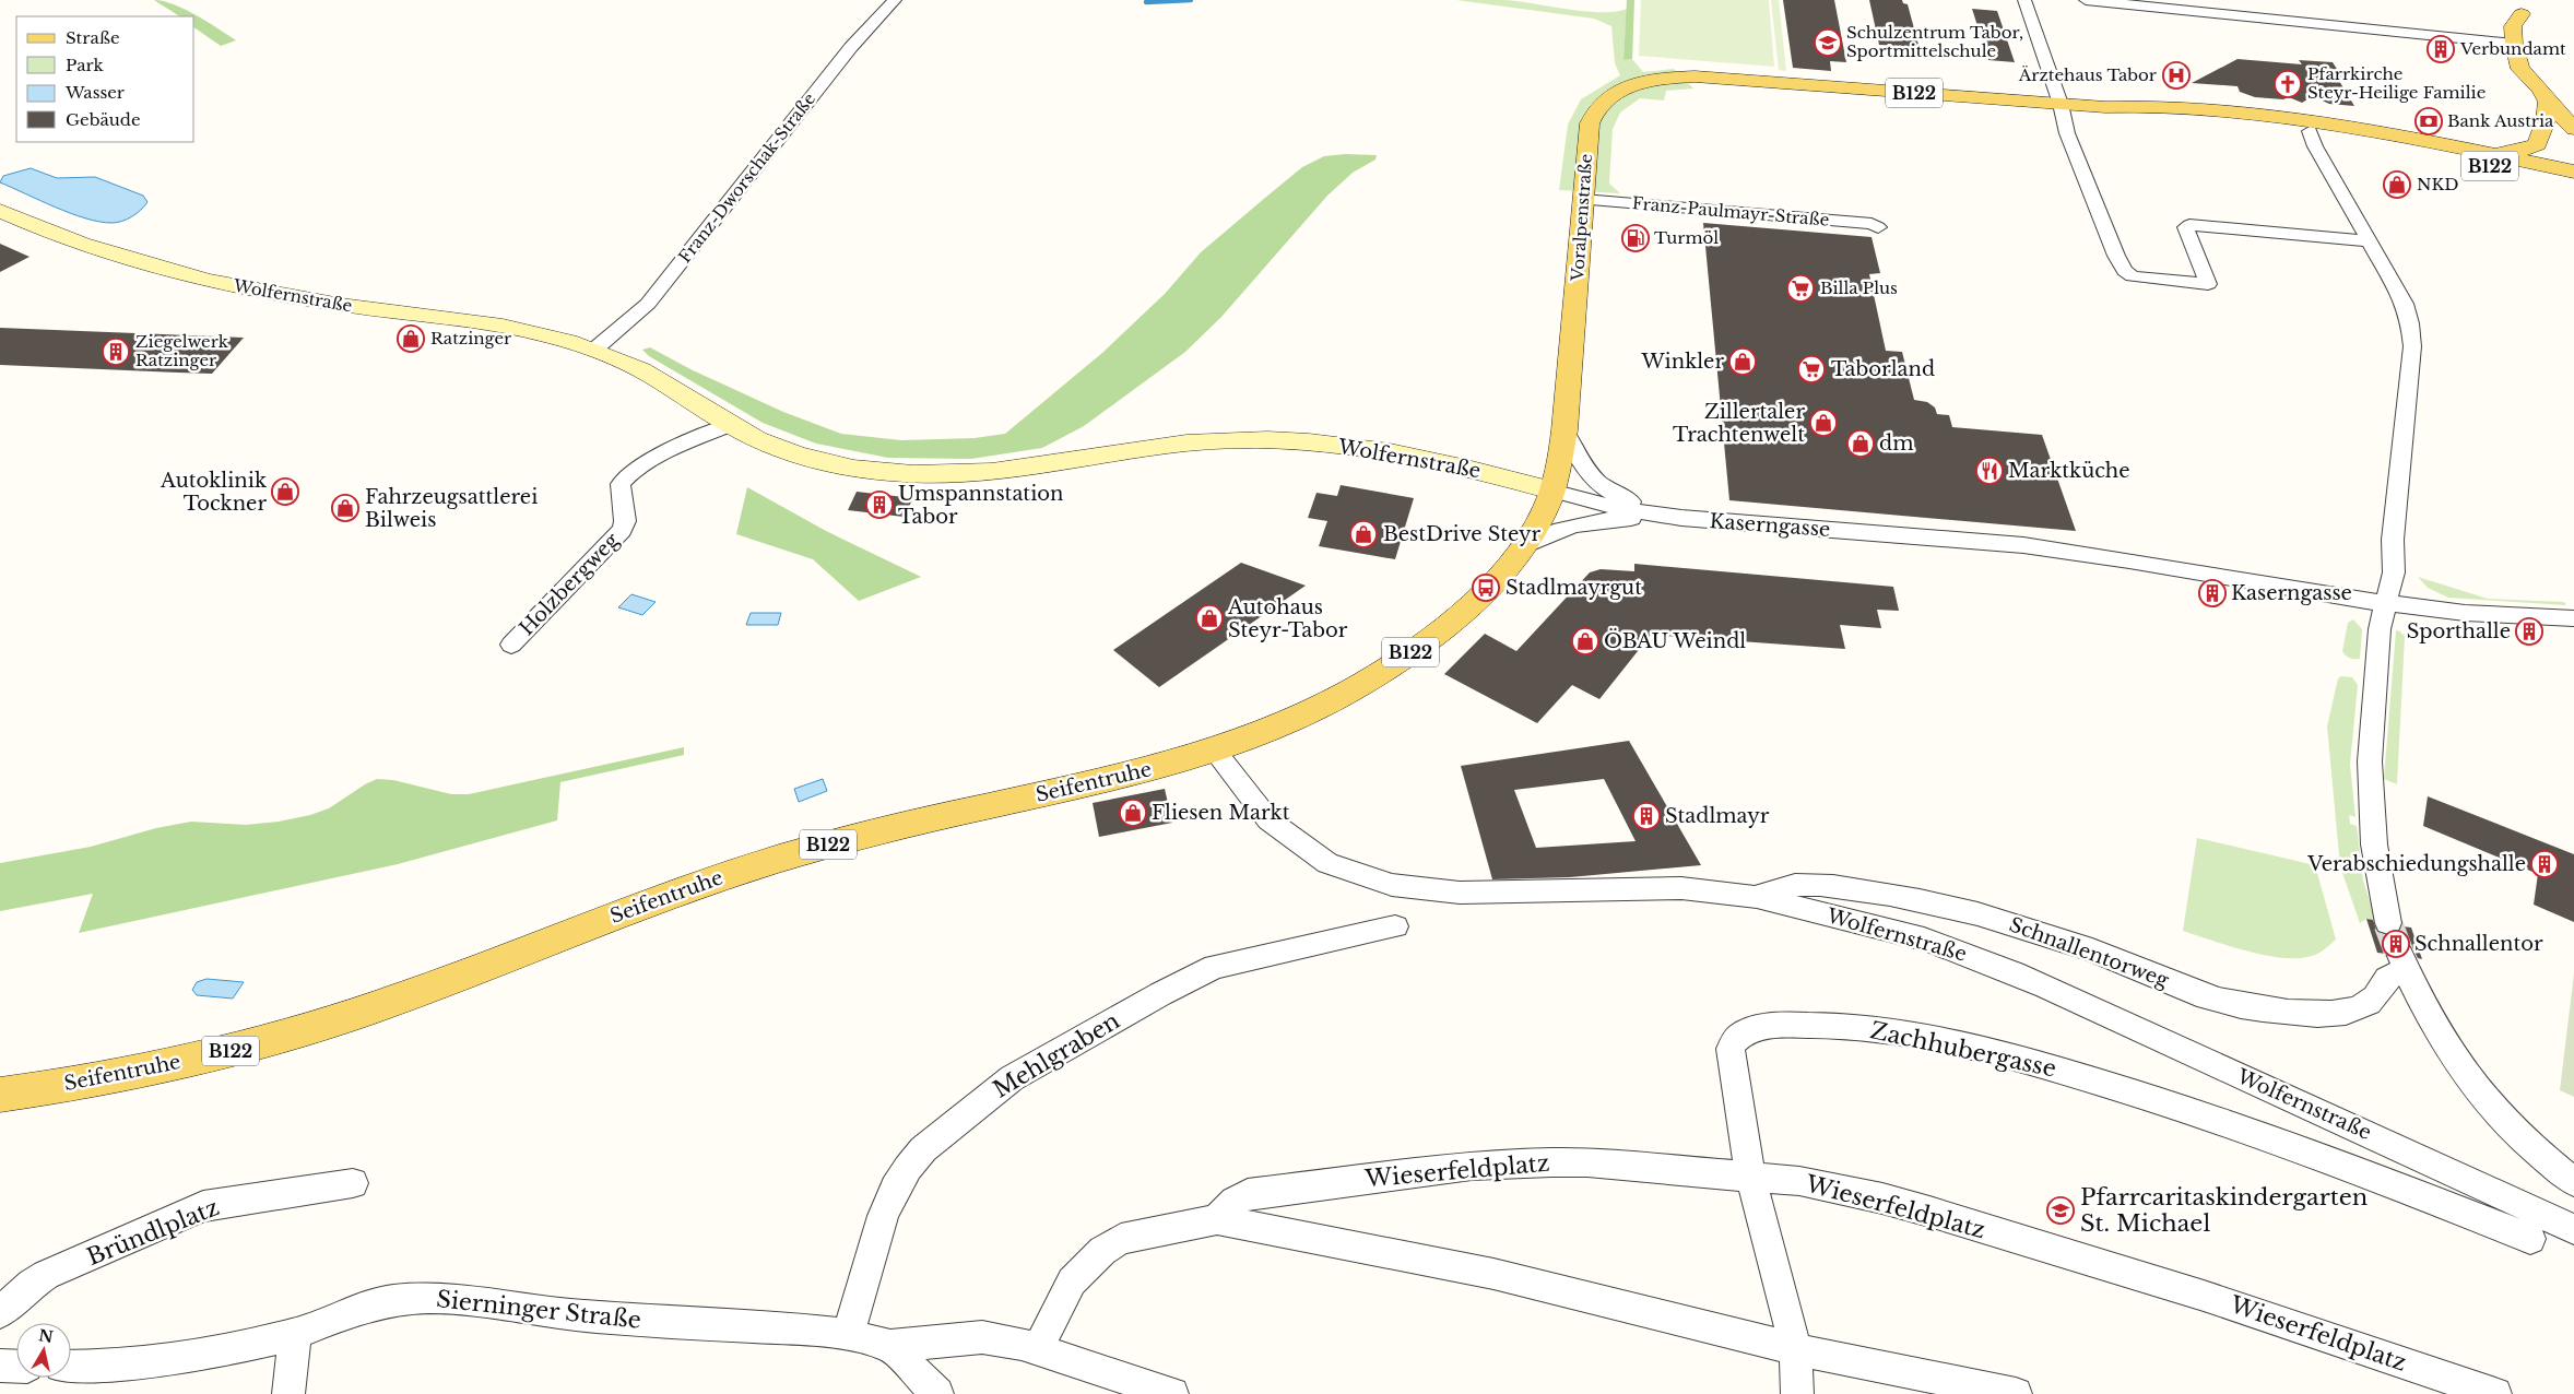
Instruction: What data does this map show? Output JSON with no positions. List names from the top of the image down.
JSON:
{
  "streets": {
    "main road": [
      "B122",
      "Voralpenstraße",
      "Wolfernstraße",
      "Seifentruhe"
    ],
    "street": [
      "Franz-Dworschak-Straße",
      "Franz-Paulmayr-Straße",
      "Kaserngasse",
      "Holzbergweg",
      "Schnallentorweg",
      "Zachhubergasse",
      "Mehlgraben",
      "Wieserfeldplatz",
      "Bründlplatz",
      "Sierninger Straße"
    ]
  },
  "crossings": [
    ["B122", "Voralpenstraße"],
    ["Franz-Dworschak-Straße", "Wolfernstraße"],
    ["Franz-Paulmayr-Straße", "Voralpenstraße"],
    ["Voralpenstraße", "Wolfernstraße"],
    ["Voralpenstraße", "Kaserngasse"],
    ["Voralpenstraße", "Seifentruhe"],
    ["Wolfernstraße", "Kaserngasse"],
    ["Wolfernstraße", "Holzbergweg"],
    ["Wolfernstraße", "Seifentruhe"],
    ["Wolfernstraße", "Schnallentorweg"],
    ["Zachhubergasse", "Wieserfeldplatz"],
    ["Mehlgraben", "Sierninger Straße"]
  ],
  "places": {
    "school or university": ["Schulzentrum Tabor, Sportmittelschule", "Pfarrcaritaskindergarten St. Michael"],
    "building": [
      "Verbundamt",
      "Ziegelwerk Ratzinger",
      "Umspannstation Tabor",
      "Kaserngasse",
      "Sporthalle",
      "Stadlmayr",
      "Verabschiedungshalle",
      "Schnallentor"
    ],
    "hospital": ["Ärztehaus Tabor"],
    "church": ["Pfarrkirche Steyr-Heilige Familie"],
    "bank": ["Bank Austria"],
    "shop": [
      "NKD",
      "Ratzinger",
      "Winkler",
      "Zillertaler Trachtenwelt",
      "dm",
      "Autoklinik Tockner",
      "Fahrzeugsattlerei Bilweis",
      "BestDrive Steyr",
      "Autohaus Steyr-Tabor",
      "ÖBAU Weindl",
      "Fliesen Markt"
    ],
    "fuel station": ["Turmöl"],
    "supermarket": ["Billa Plus", "Taborland"],
    "restaurant": ["Marktküche"],
    "bus stop": ["Stadlmayrgut"]
  },
  "legend": [
    "Straße",
    "Park",
    "Wasser",
    "Gebäude"
  ],
  "north": "top"
}
